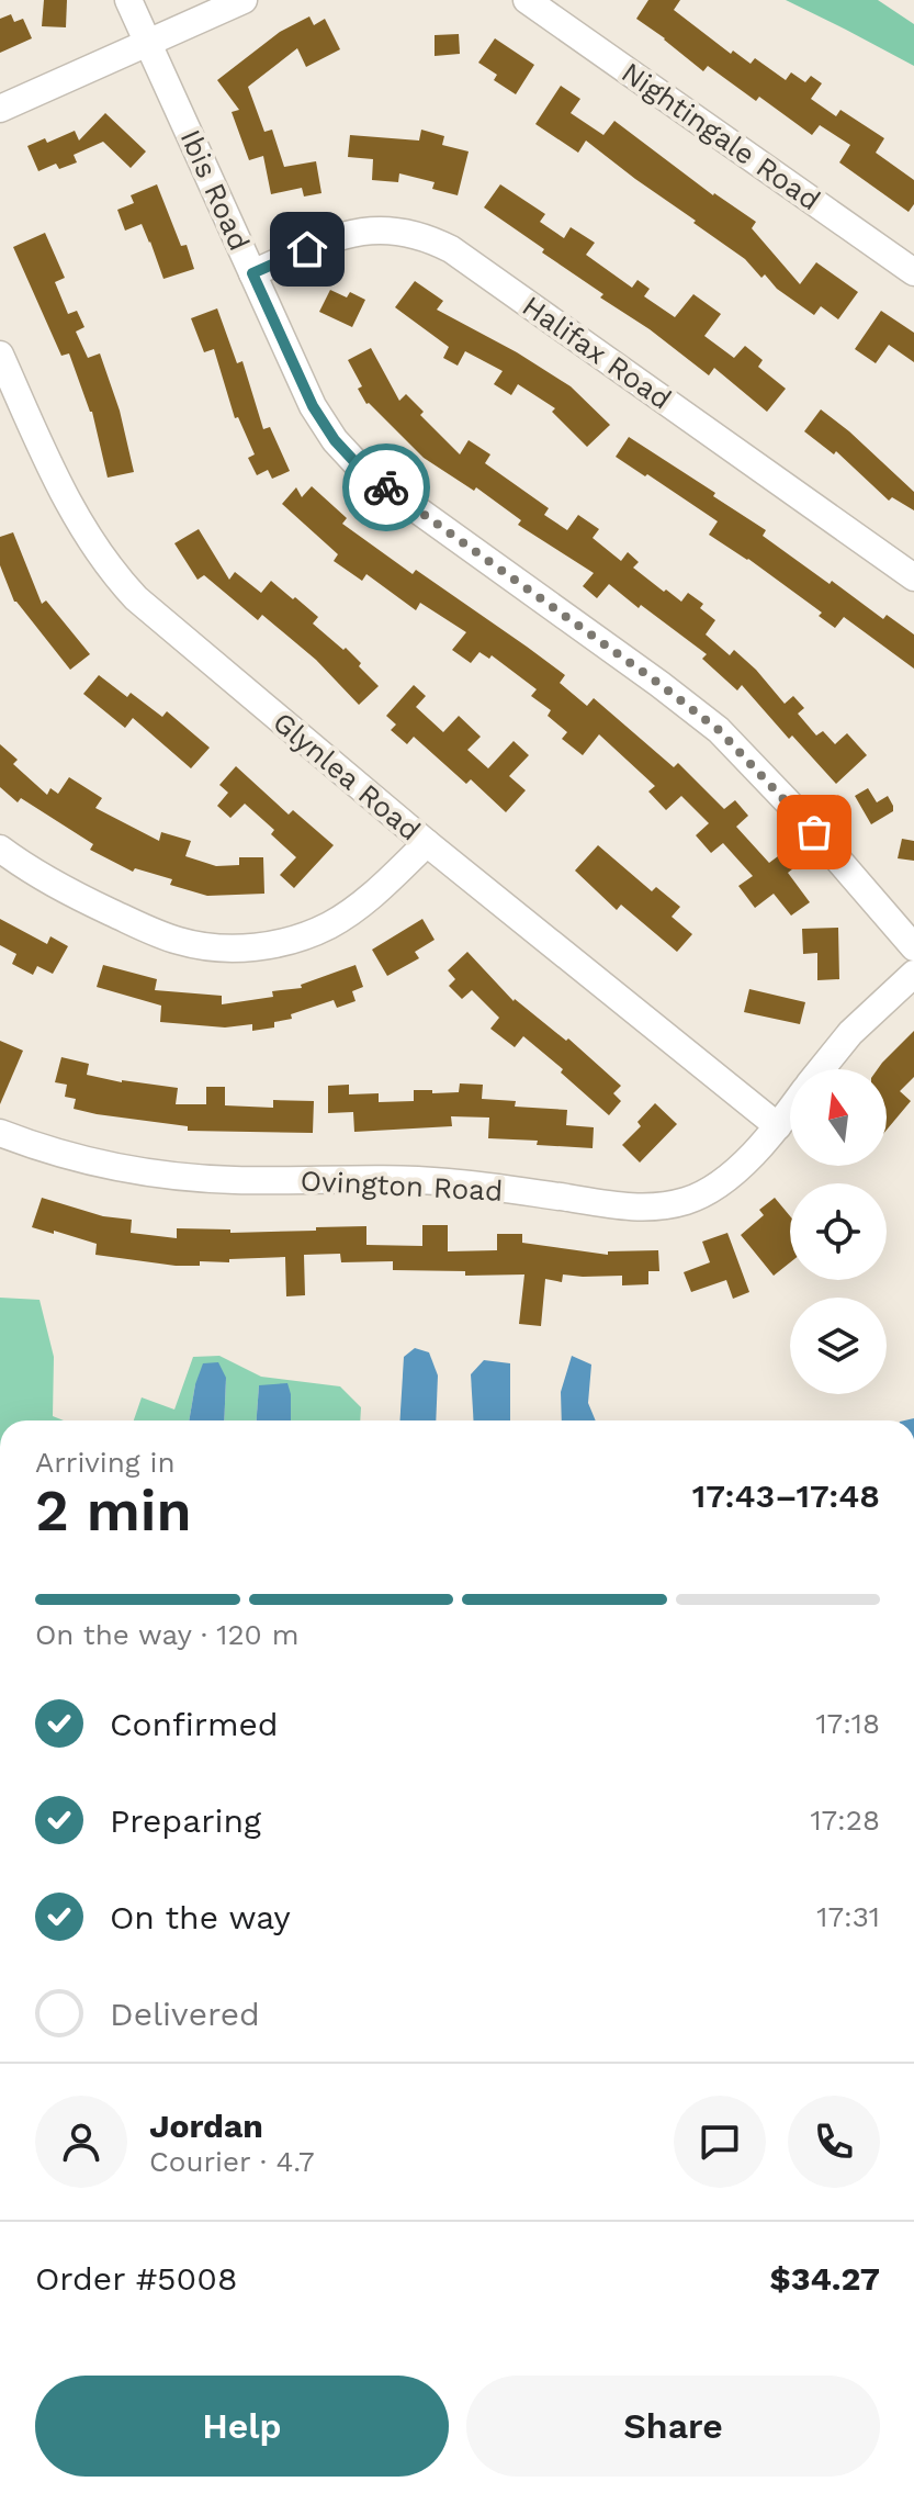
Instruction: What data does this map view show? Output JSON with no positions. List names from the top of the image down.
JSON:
{
  "streets": {
    "street": [
      "Nightingale Road",
      "Ibis Road",
      "Halifax Road",
      "Glynlea Road",
      "Ovington Road"
    ]
  },
  "crossings": [
    ["Ibis Road", "Halifax Road"],
    ["Glynlea Road", "Ovington Road"]
  ],
  "north": "top",
  "page": {
    "heading": ["2 min", "Arriving in", "17:43–17:48"],
    "panel": [
      "Jordan",
      "Courier · 4.7",
      "Order #5008",
      "$34.27"
    ],
    "bar": "On the way · 120 m",
    "list": [
      ["Confirmed", "17:18"],
      ["Preparing", "17:28"],
      ["On the way", "17:31"],
      "Delivered"
    ],
    "buttons": ["Help", "Share"]
  }
}
